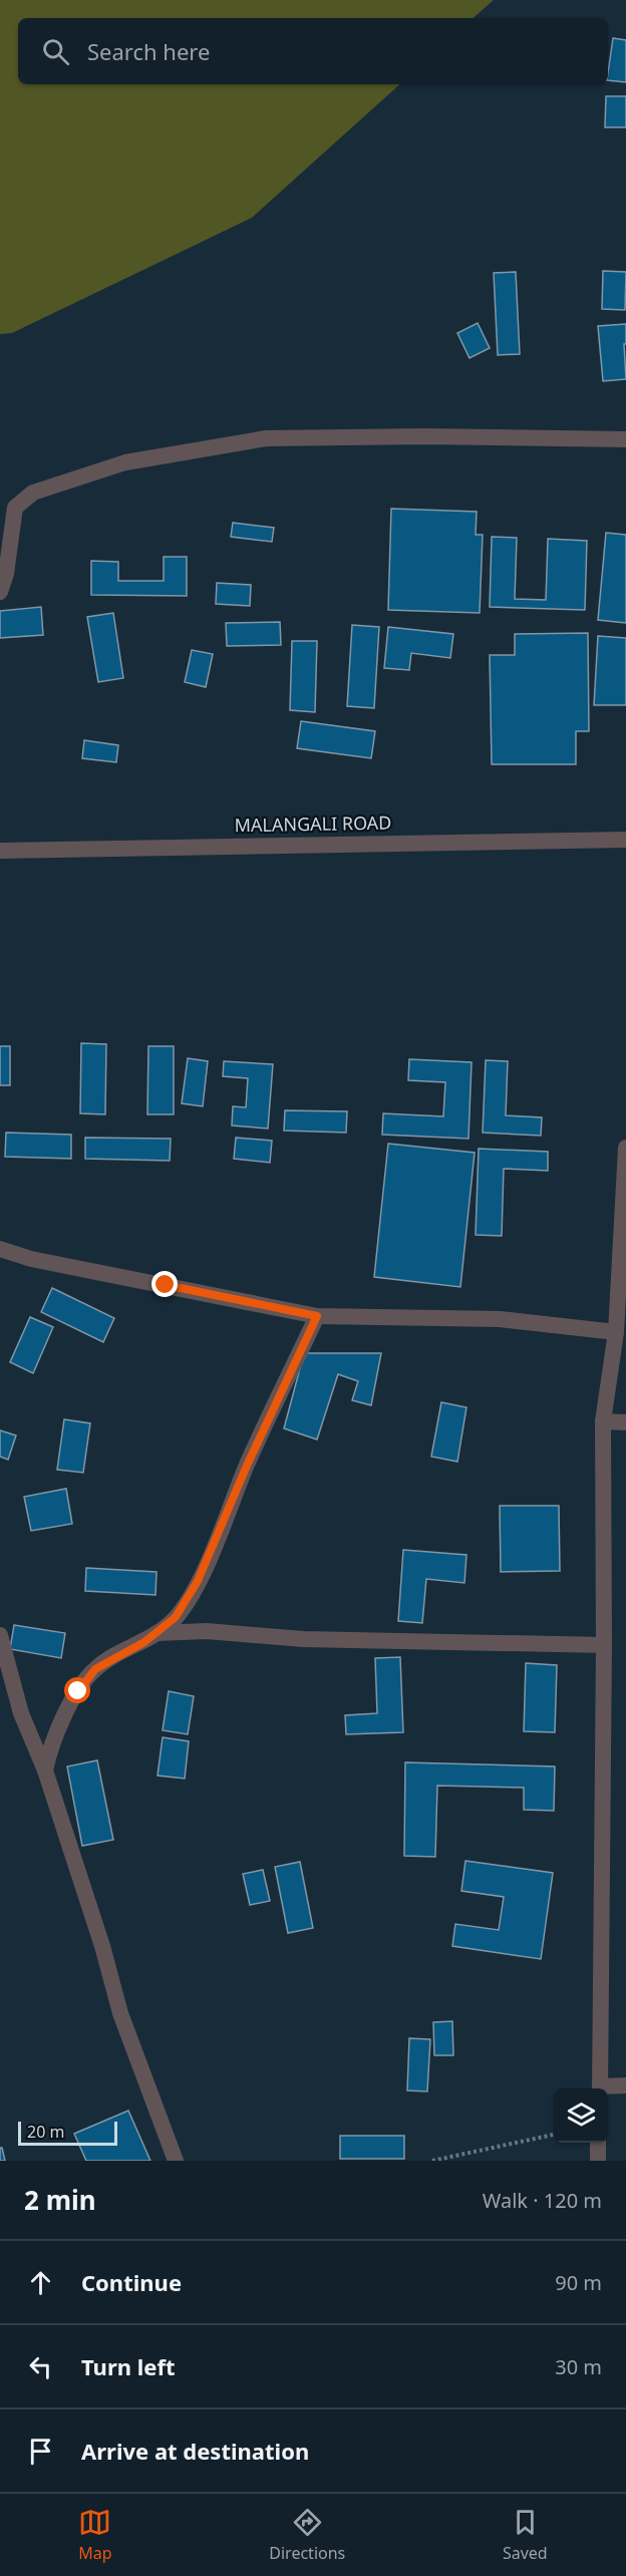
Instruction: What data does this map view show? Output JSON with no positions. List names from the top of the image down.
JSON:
{
  "streets": {
    "street": ["MALANGALI ROAD"]
  },
  "scale_bar": "20 m",
  "page": {
    "search": "Search here",
    "scale": "20 m",
    "heading": ["2 min", "Walk · 120 m"],
    "list": [
      ["Continue", "90 m"],
      ["Turn left", "30 m"],
      "Arrive at destination"
    ],
    "nav": ["Map", "Directions", "Saved"]
  }
}
